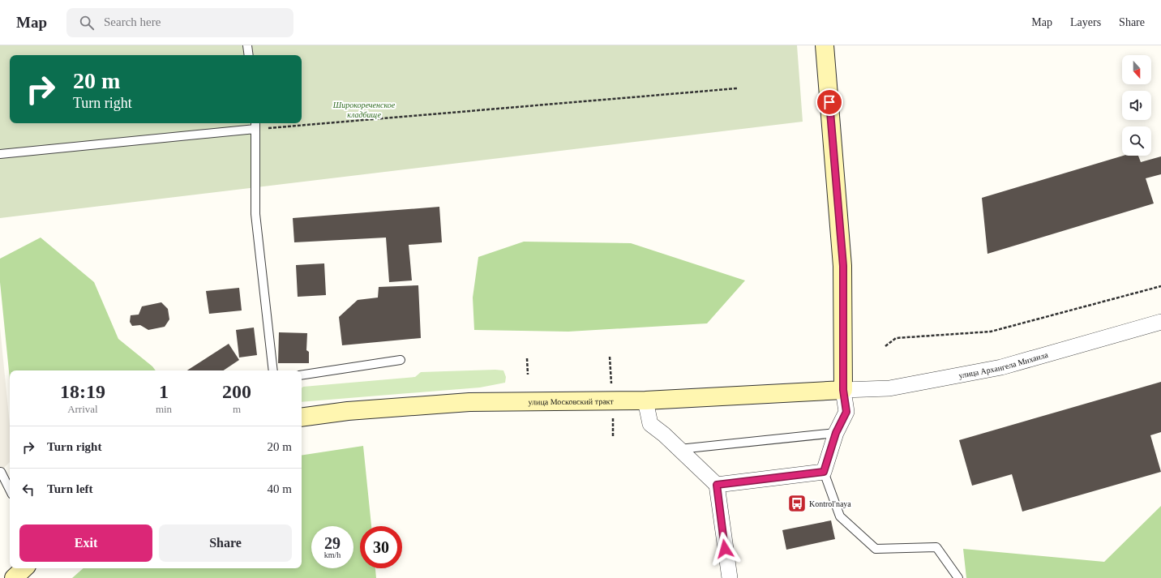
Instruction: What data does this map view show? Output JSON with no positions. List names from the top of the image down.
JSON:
{
  "streets": {
    "main road": ["улица Московский тракт"],
    "street": ["улица Архангела Михаила"]
  },
  "crossings": [
    ["улица Архангела Михаила", "улица Московский тракт"]
  ],
  "parks": ["Широкореченское кладбище"],
  "places": {
    "bus stop": ["Kontrol'naya"]
  },
  "north": "bottom",
  "page": {
    "header": "Map",
    "search": "Search here",
    "nav": ["Map", "Layers", "Share"],
    "turn": ["20 m", "Turn right"],
    "eta": [
      "18:19",
      "Arrival",
      "1",
      "min",
      "200",
      "m"
    ],
    "list": [
      {
        "name": "Turn right",
        "value": "20 m"
      },
      {
        "name": "Turn left",
        "value": "40 m"
      }
    ],
    "buttons": ["Exit", "Share"],
    "speed": "29 km/h",
    "limit": "30"
  }
}
